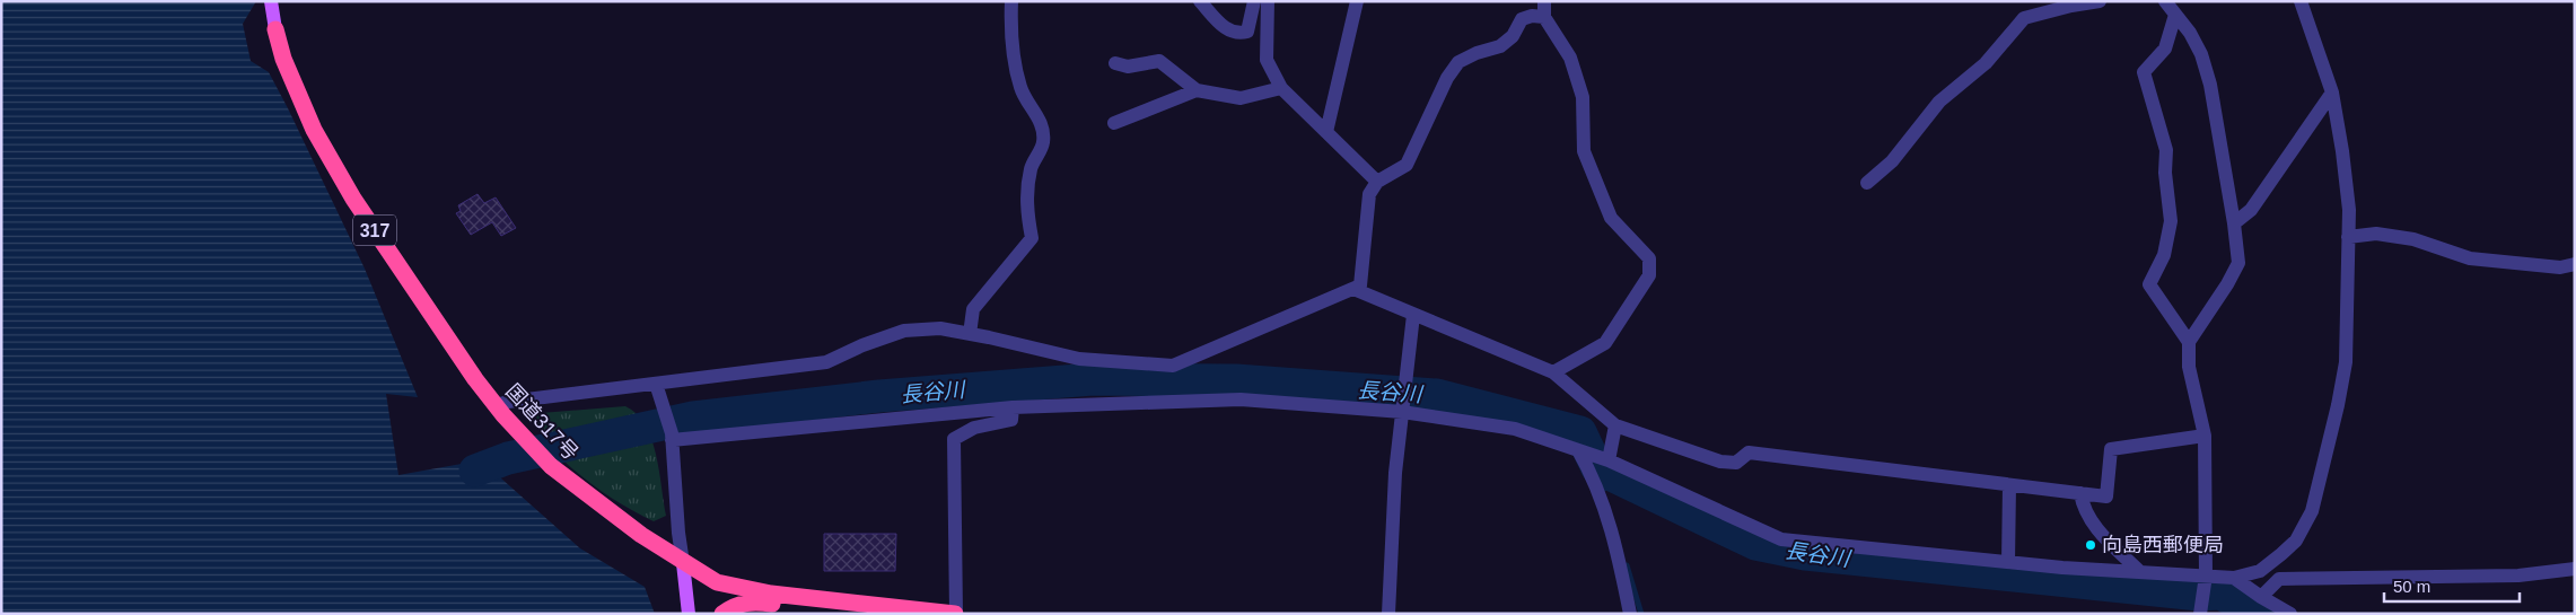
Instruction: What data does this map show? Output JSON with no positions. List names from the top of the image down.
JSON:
{
  "streets": {
    "highway": ["317", "国道317号"]
  },
  "water": ["長谷川"],
  "places": ["向島西郵便局"],
  "scale_bar": "50 m"
}
